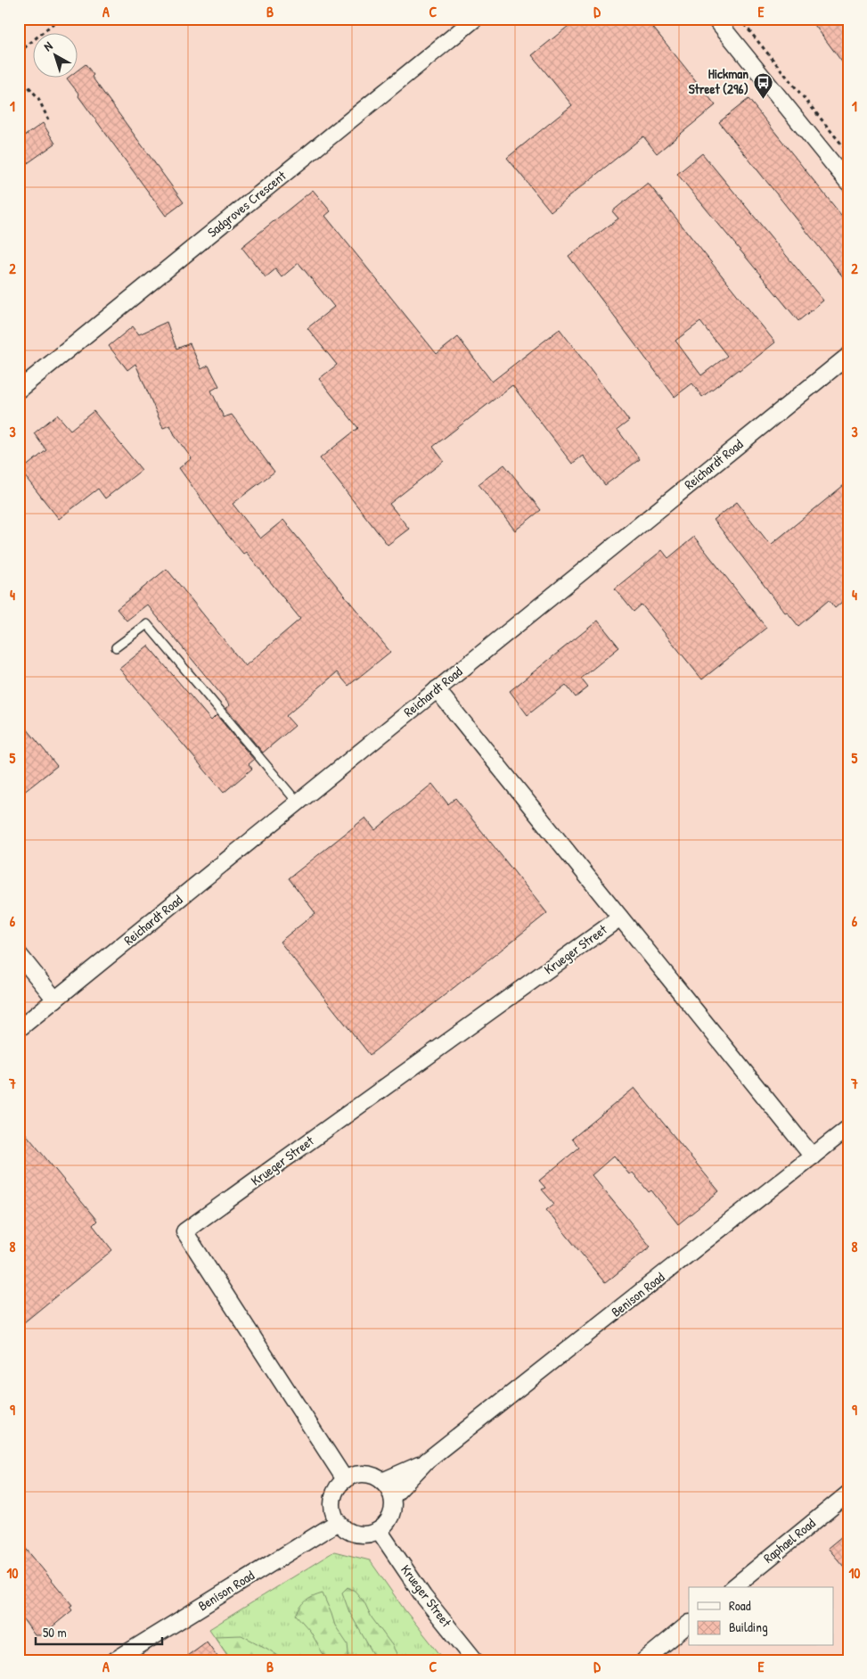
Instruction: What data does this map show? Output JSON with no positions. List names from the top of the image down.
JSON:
{
  "streets": {
    "street": [
      "Sadgroves Crescent",
      "Reichardt Road",
      "Krueger Street",
      "Benison Road",
      "Raphael Road"
    ]
  },
  "crossings": [
    ["Krueger Street", "Benison Road"]
  ],
  "places": {
    "bus stop": ["Hickman Street (296)"]
  },
  "legend": ["Road", "Building"],
  "scale_bar": "50 m",
  "north": "top left",
  "grid": {
    "columns": [
      "A",
      "B",
      "C",
      "D",
      "E"
    ],
    "rows": [
      "1",
      "2",
      "3",
      "4",
      "5",
      "6",
      "7",
      "8",
      "9",
      "10"
    ]
  }
}
